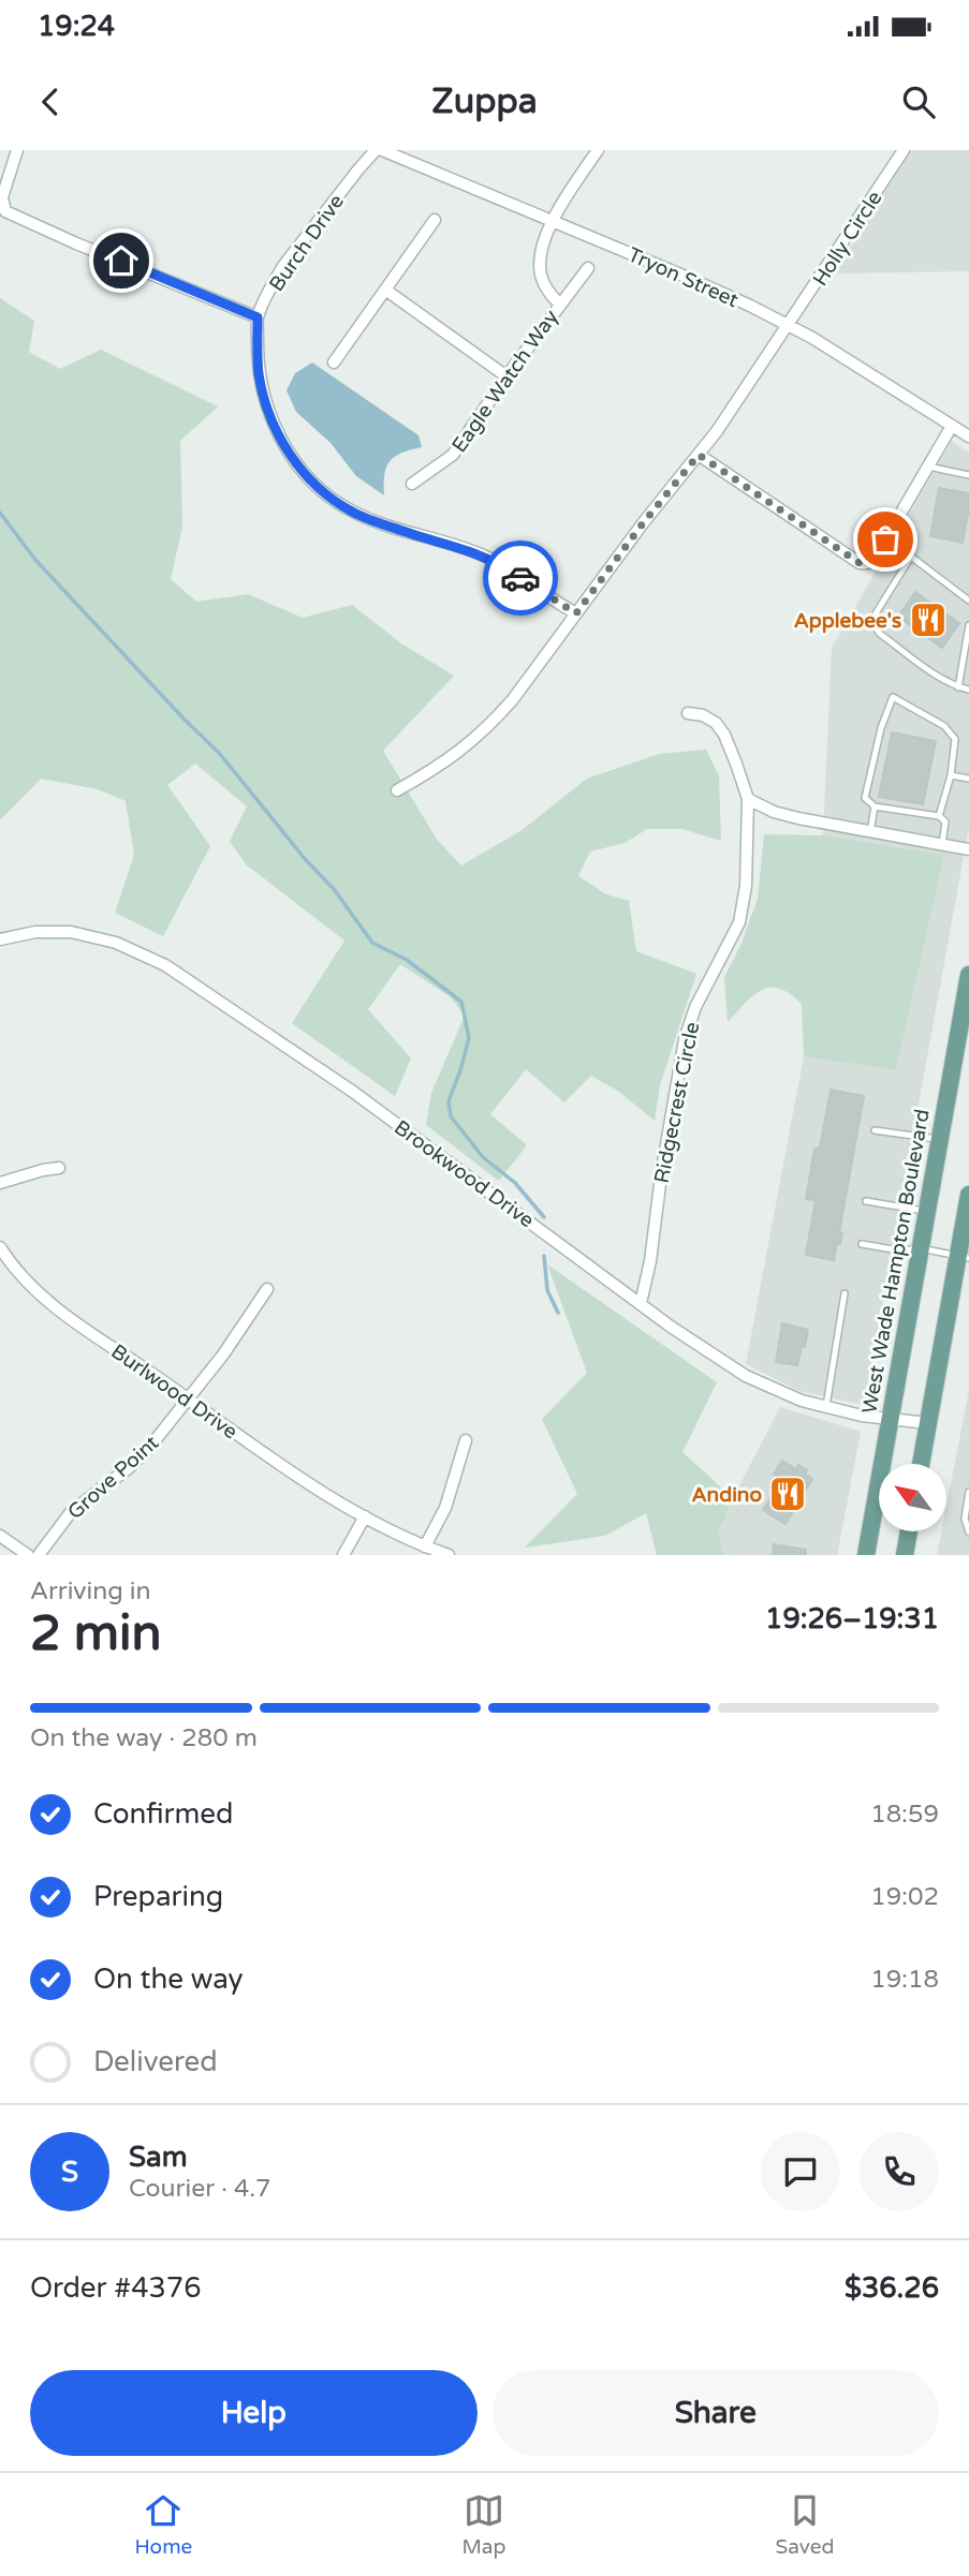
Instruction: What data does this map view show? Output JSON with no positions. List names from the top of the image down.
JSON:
{
  "streets": {
    "main road": ["West Wade Hampton Boulevard"],
    "street": [
      "Holly Circle",
      "Burch Drive",
      "Tryon Street",
      "Eagle Watch Way",
      "Ridgecrest Circle",
      "Brookwood Drive",
      "Burlwood Drive",
      "Grove Point"
    ]
  },
  "crossings": [
    ["Holly Circle", "Burch Drive"],
    ["Holly Circle", "Tryon Street"],
    ["Ridgecrest Circle", "Brookwood Drive"],
    ["Brookwood Drive", "West Wade Hampton Boulevard"],
    ["Burlwood Drive", "Grove Point"]
  ],
  "places": {
    "restaurant": ["Applebee's", "Andino"]
  },
  "north": "top left",
  "page": {
    "status": "19:24",
    "header": "Zuppa",
    "heading": ["2 min", "Arriving in", "19:26–19:31"],
    "panel": [
      "Sam",
      "Courier · 4.7",
      "Order #4376",
      "$36.26"
    ],
    "bar": "On the way · 280 m",
    "list": [
      ["Confirmed", "18:59"],
      ["Preparing", "19:02"],
      ["On the way", "19:18"],
      "Delivered"
    ],
    "round": "S",
    "buttons": ["Help", "Share"],
    "tabs": ["Home", "Map", "Saved"]
  }
}
